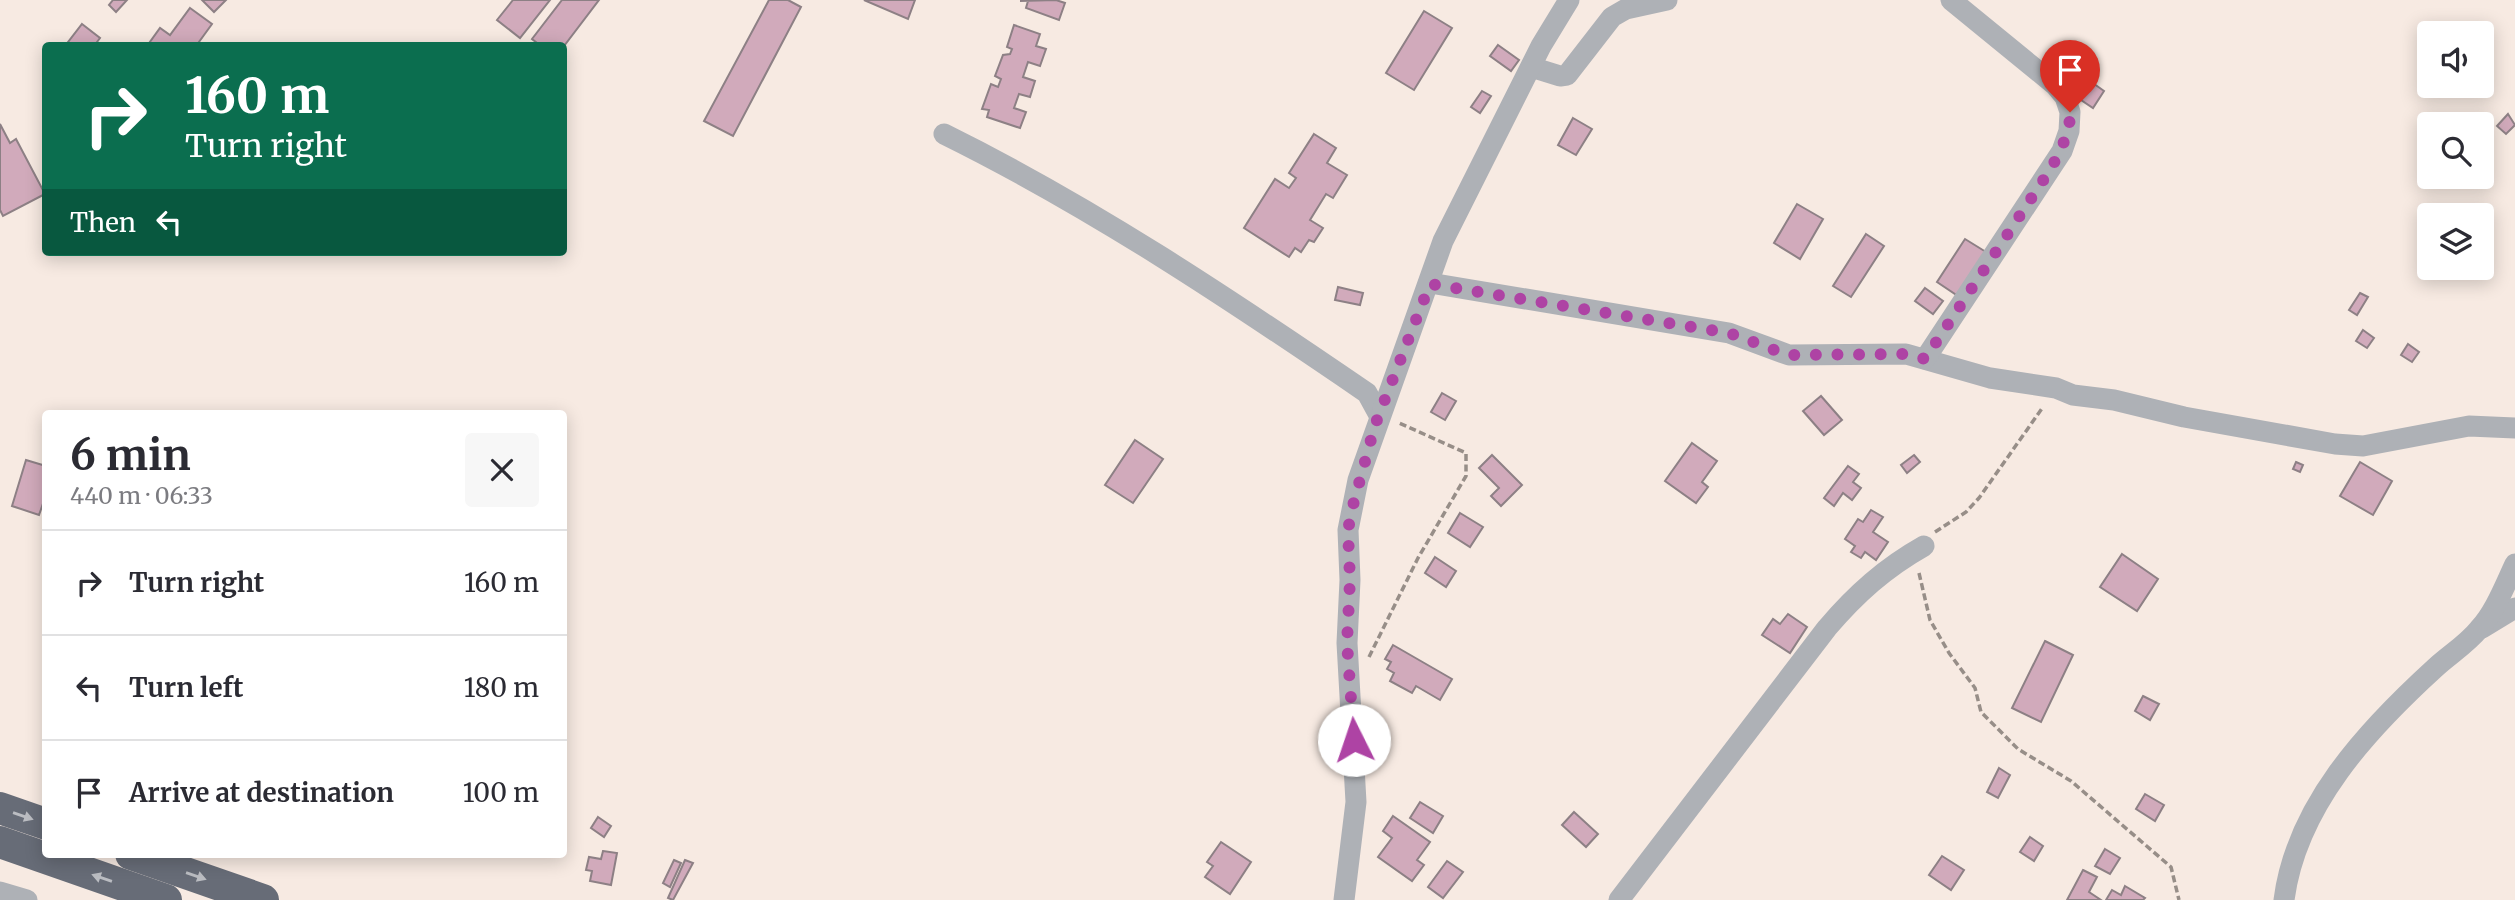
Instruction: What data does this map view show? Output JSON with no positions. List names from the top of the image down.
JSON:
{
  "page": {
    "turn": ["160 m", "Turn right"],
    "then": "Then",
    "heading": ["6 min", "440 m · 06:33"],
    "list": [
      {
        "name": "Turn right",
        "value": "160 m"
      },
      {
        "name": "Turn left",
        "value": "180 m"
      },
      {
        "name": "Arrive at destination",
        "value": "100 m"
      }
    ]
  }
}
